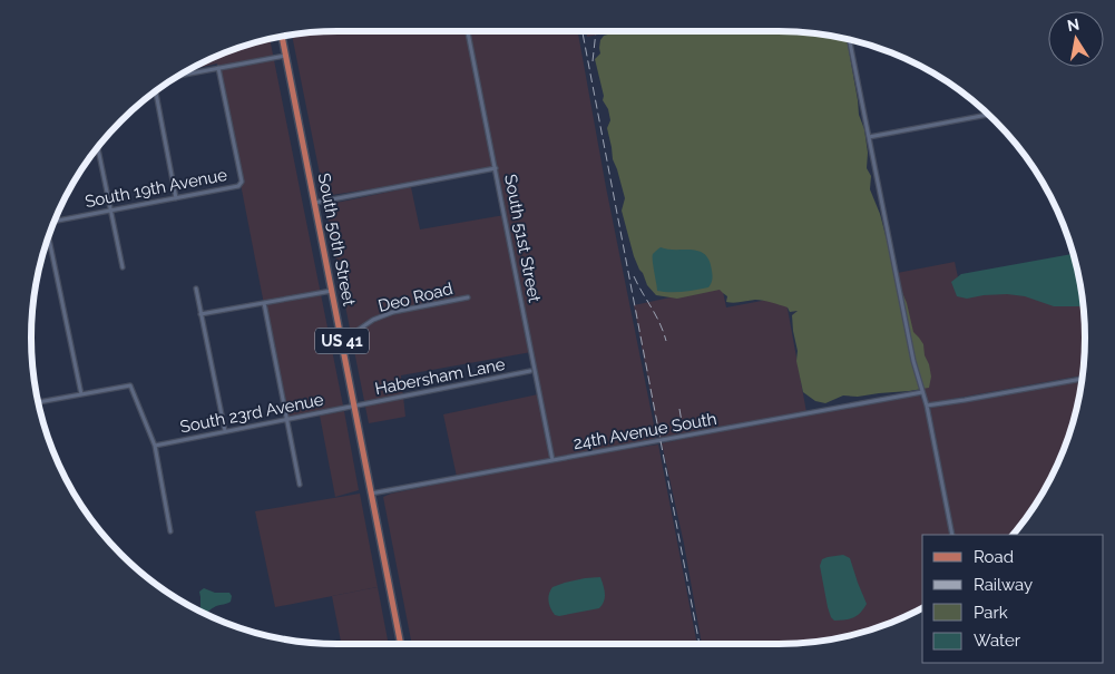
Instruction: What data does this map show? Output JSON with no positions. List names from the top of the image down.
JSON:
{
  "streets": {
    "main road": ["South 50th Street", "US 41"],
    "street": [
      "South 19th Avenue",
      "South 51st Street",
      "Deo Road",
      "Habersham Lane",
      "South 23rd Avenue",
      "24th Avenue South"
    ]
  },
  "crossings": [
    ["South 51st Street", "24th Avenue South"],
    ["South 50th Street", "Deo Road"],
    ["South 50th Street", "Habersham Lane"],
    ["South 50th Street", "South 23rd Avenue"],
    ["South 50th Street", "24th Avenue South"],
    ["Habersham Lane", "South 23rd Avenue"]
  ],
  "legend": [
    "Road",
    "Railway",
    "Park",
    "Water"
  ],
  "north": "top"
}
